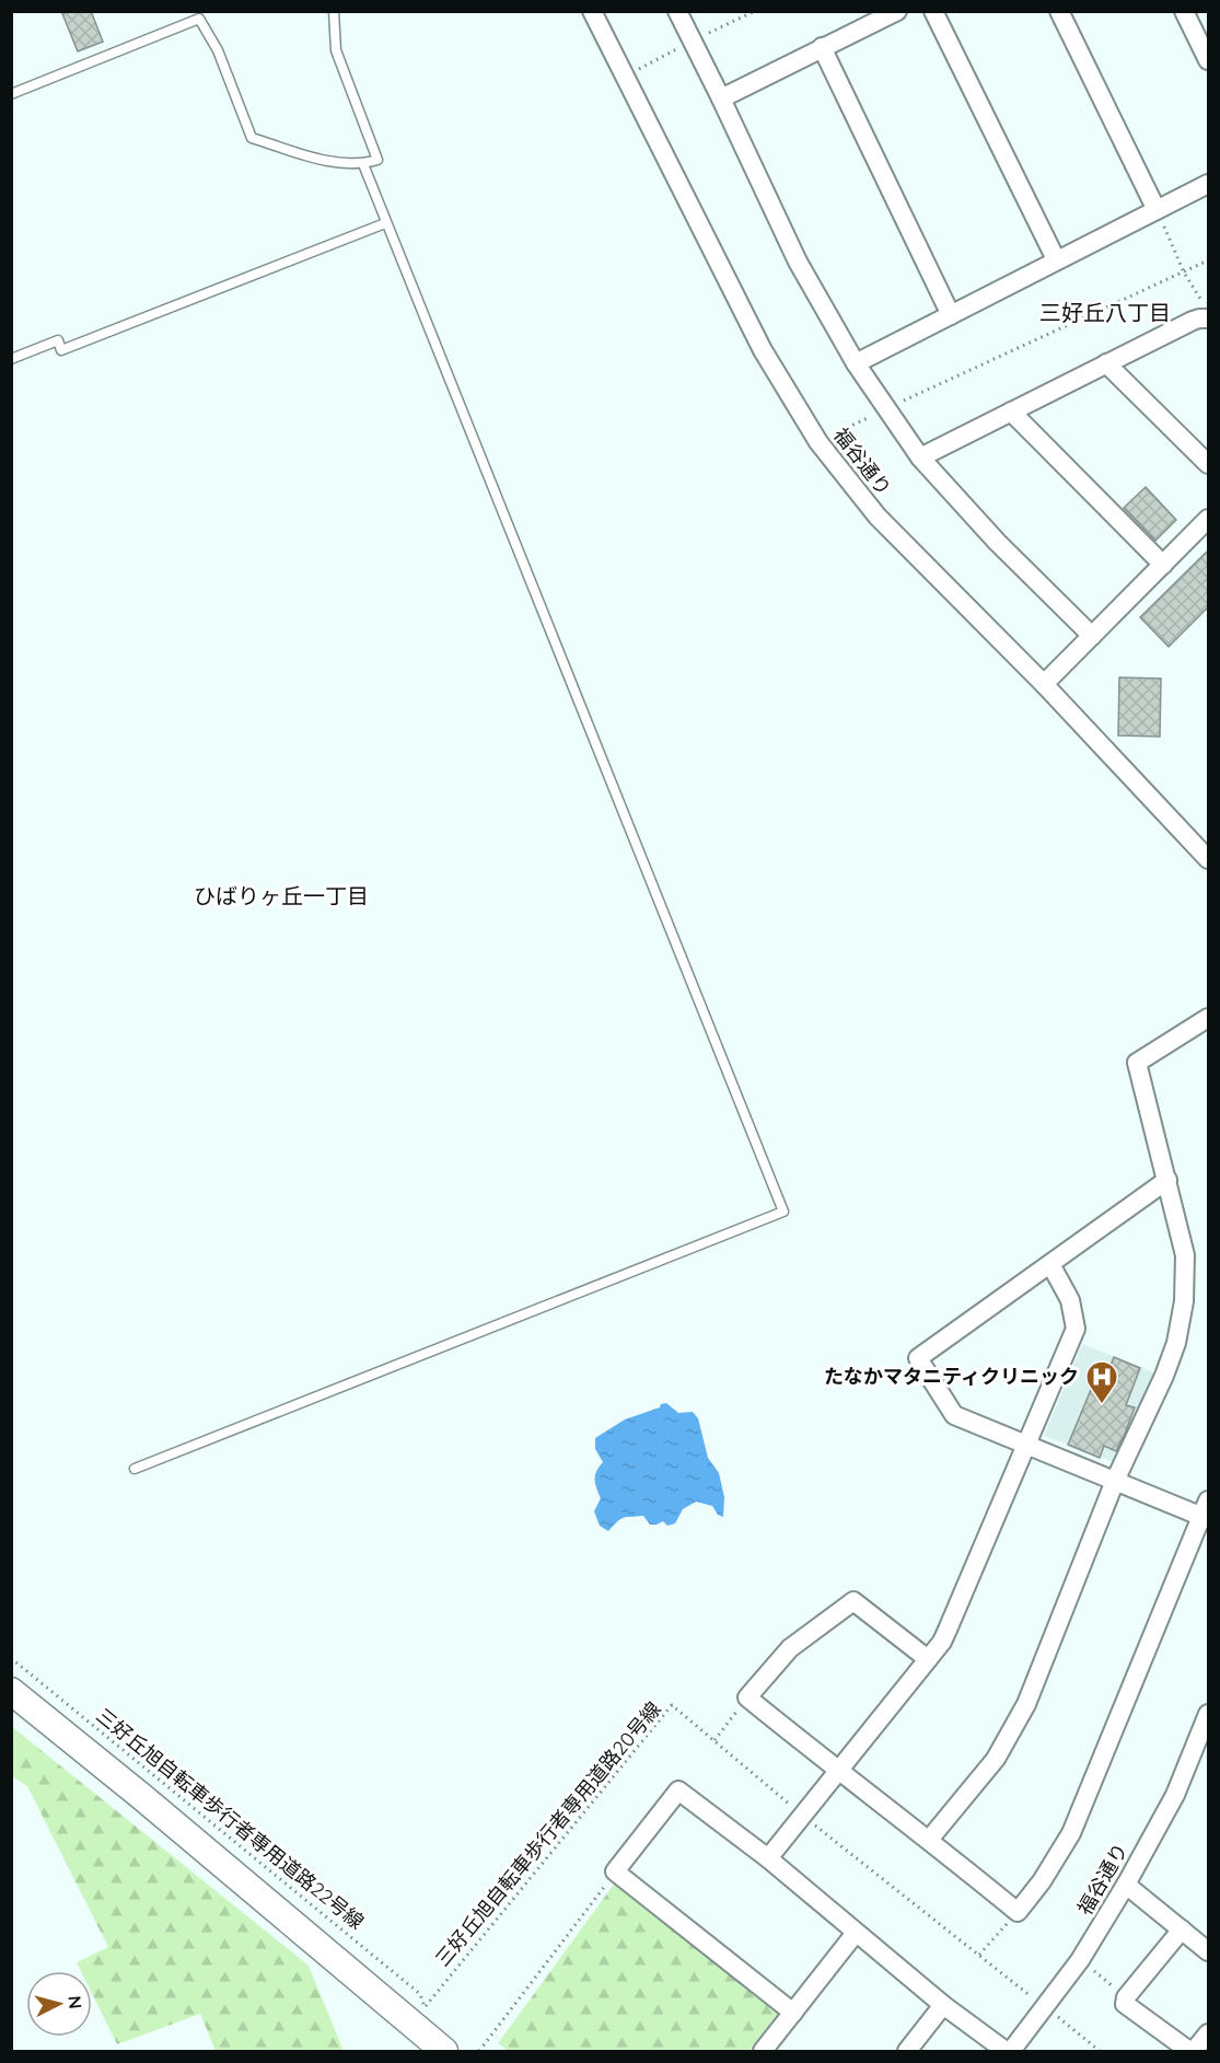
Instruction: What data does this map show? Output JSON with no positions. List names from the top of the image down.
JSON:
{
  "streets": {
    "street": ["福谷通り"],
    "path": ["三好丘旭自転車歩行者専用道路22号線", "三好丘旭自転車歩行者専用道路20号線"]
  },
  "crossings": [
    ["福谷通り", "三好丘旭自転車歩行者専用道路20号線"],
    ["三好丘旭自転車歩行者専用道路22号線", "三好丘旭自転車歩行者専用道路20号線"]
  ],
  "districts": ["三好丘八丁目", "ひばりヶ丘一丁目"],
  "places": {
    "hospital": ["たなかマタニティクリニック"]
  },
  "north": "right"
}
